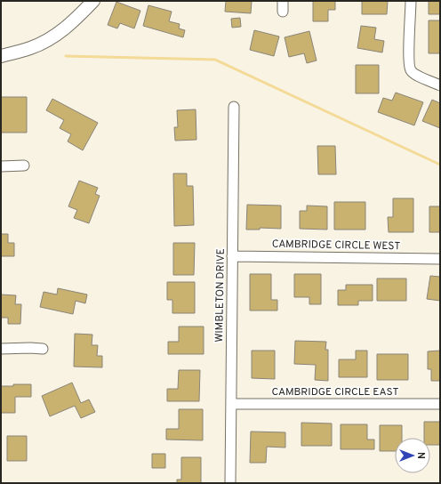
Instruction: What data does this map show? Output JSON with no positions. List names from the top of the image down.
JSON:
{
  "streets": {
    "street": ["CAMBRIDGE CIRCLE WEST", "WIMBLETON DRIVE", "CAMBRIDGE CIRCLE EAST"]
  },
  "crossings": [
    ["CAMBRIDGE CIRCLE WEST", "WIMBLETON DRIVE"],
    ["WIMBLETON DRIVE", "CAMBRIDGE CIRCLE EAST"]
  ],
  "north": "right"
}
